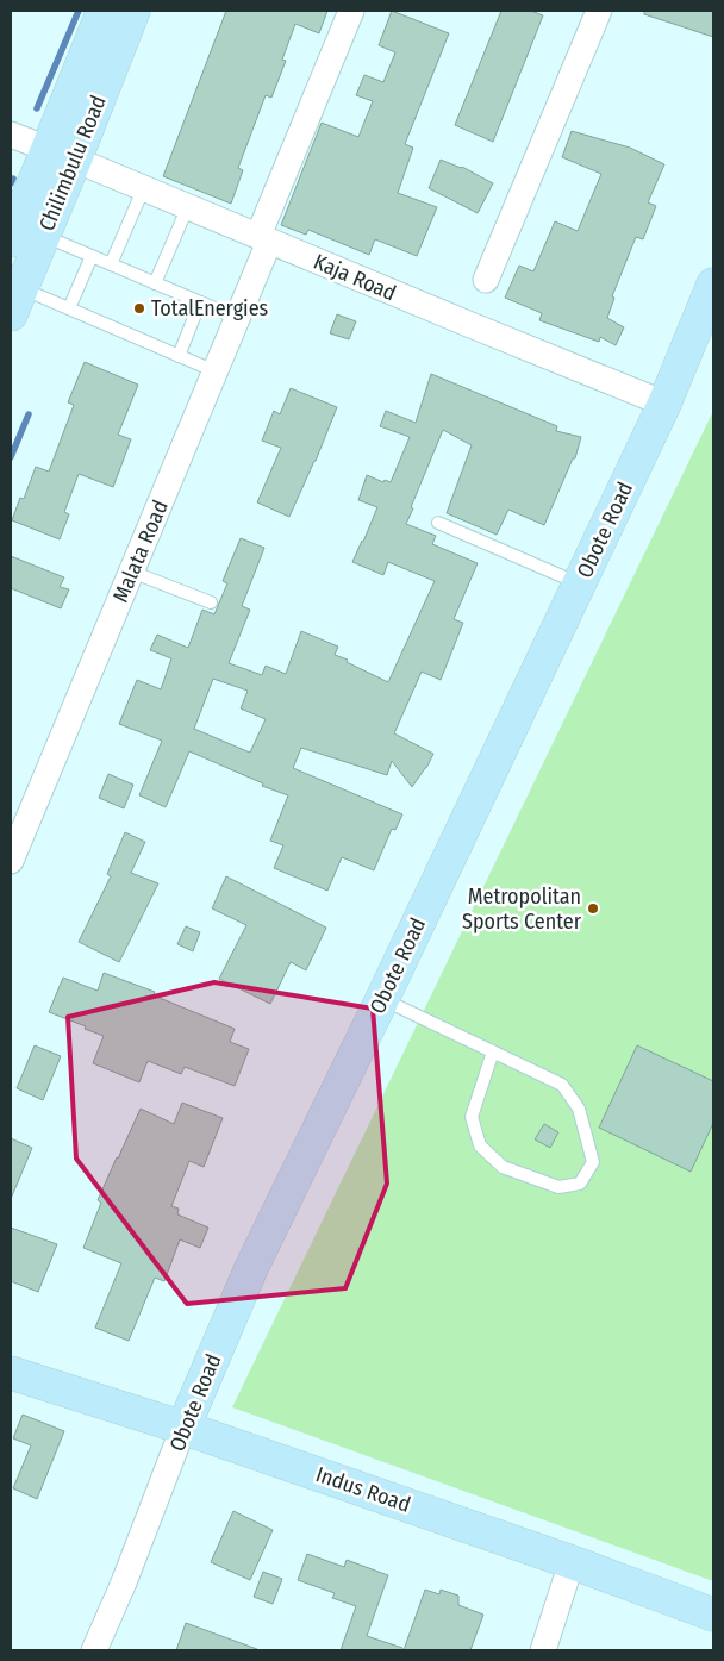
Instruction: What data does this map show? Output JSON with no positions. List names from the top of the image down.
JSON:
{
  "streets": {
    "street": [
      "Chilimbulu Road",
      "Kaja Road",
      "Obote Road",
      "Malata Road",
      "Indus Road"
    ]
  },
  "crossings": [
    ["Chilimbulu Road", "Kaja Road"],
    ["Kaja Road", "Obote Road"],
    ["Kaja Road", "Malata Road"],
    ["Obote Road", "Indus Road"]
  ],
  "places": ["TotalEnergies", "Metropolitan Sports Center"]
}
